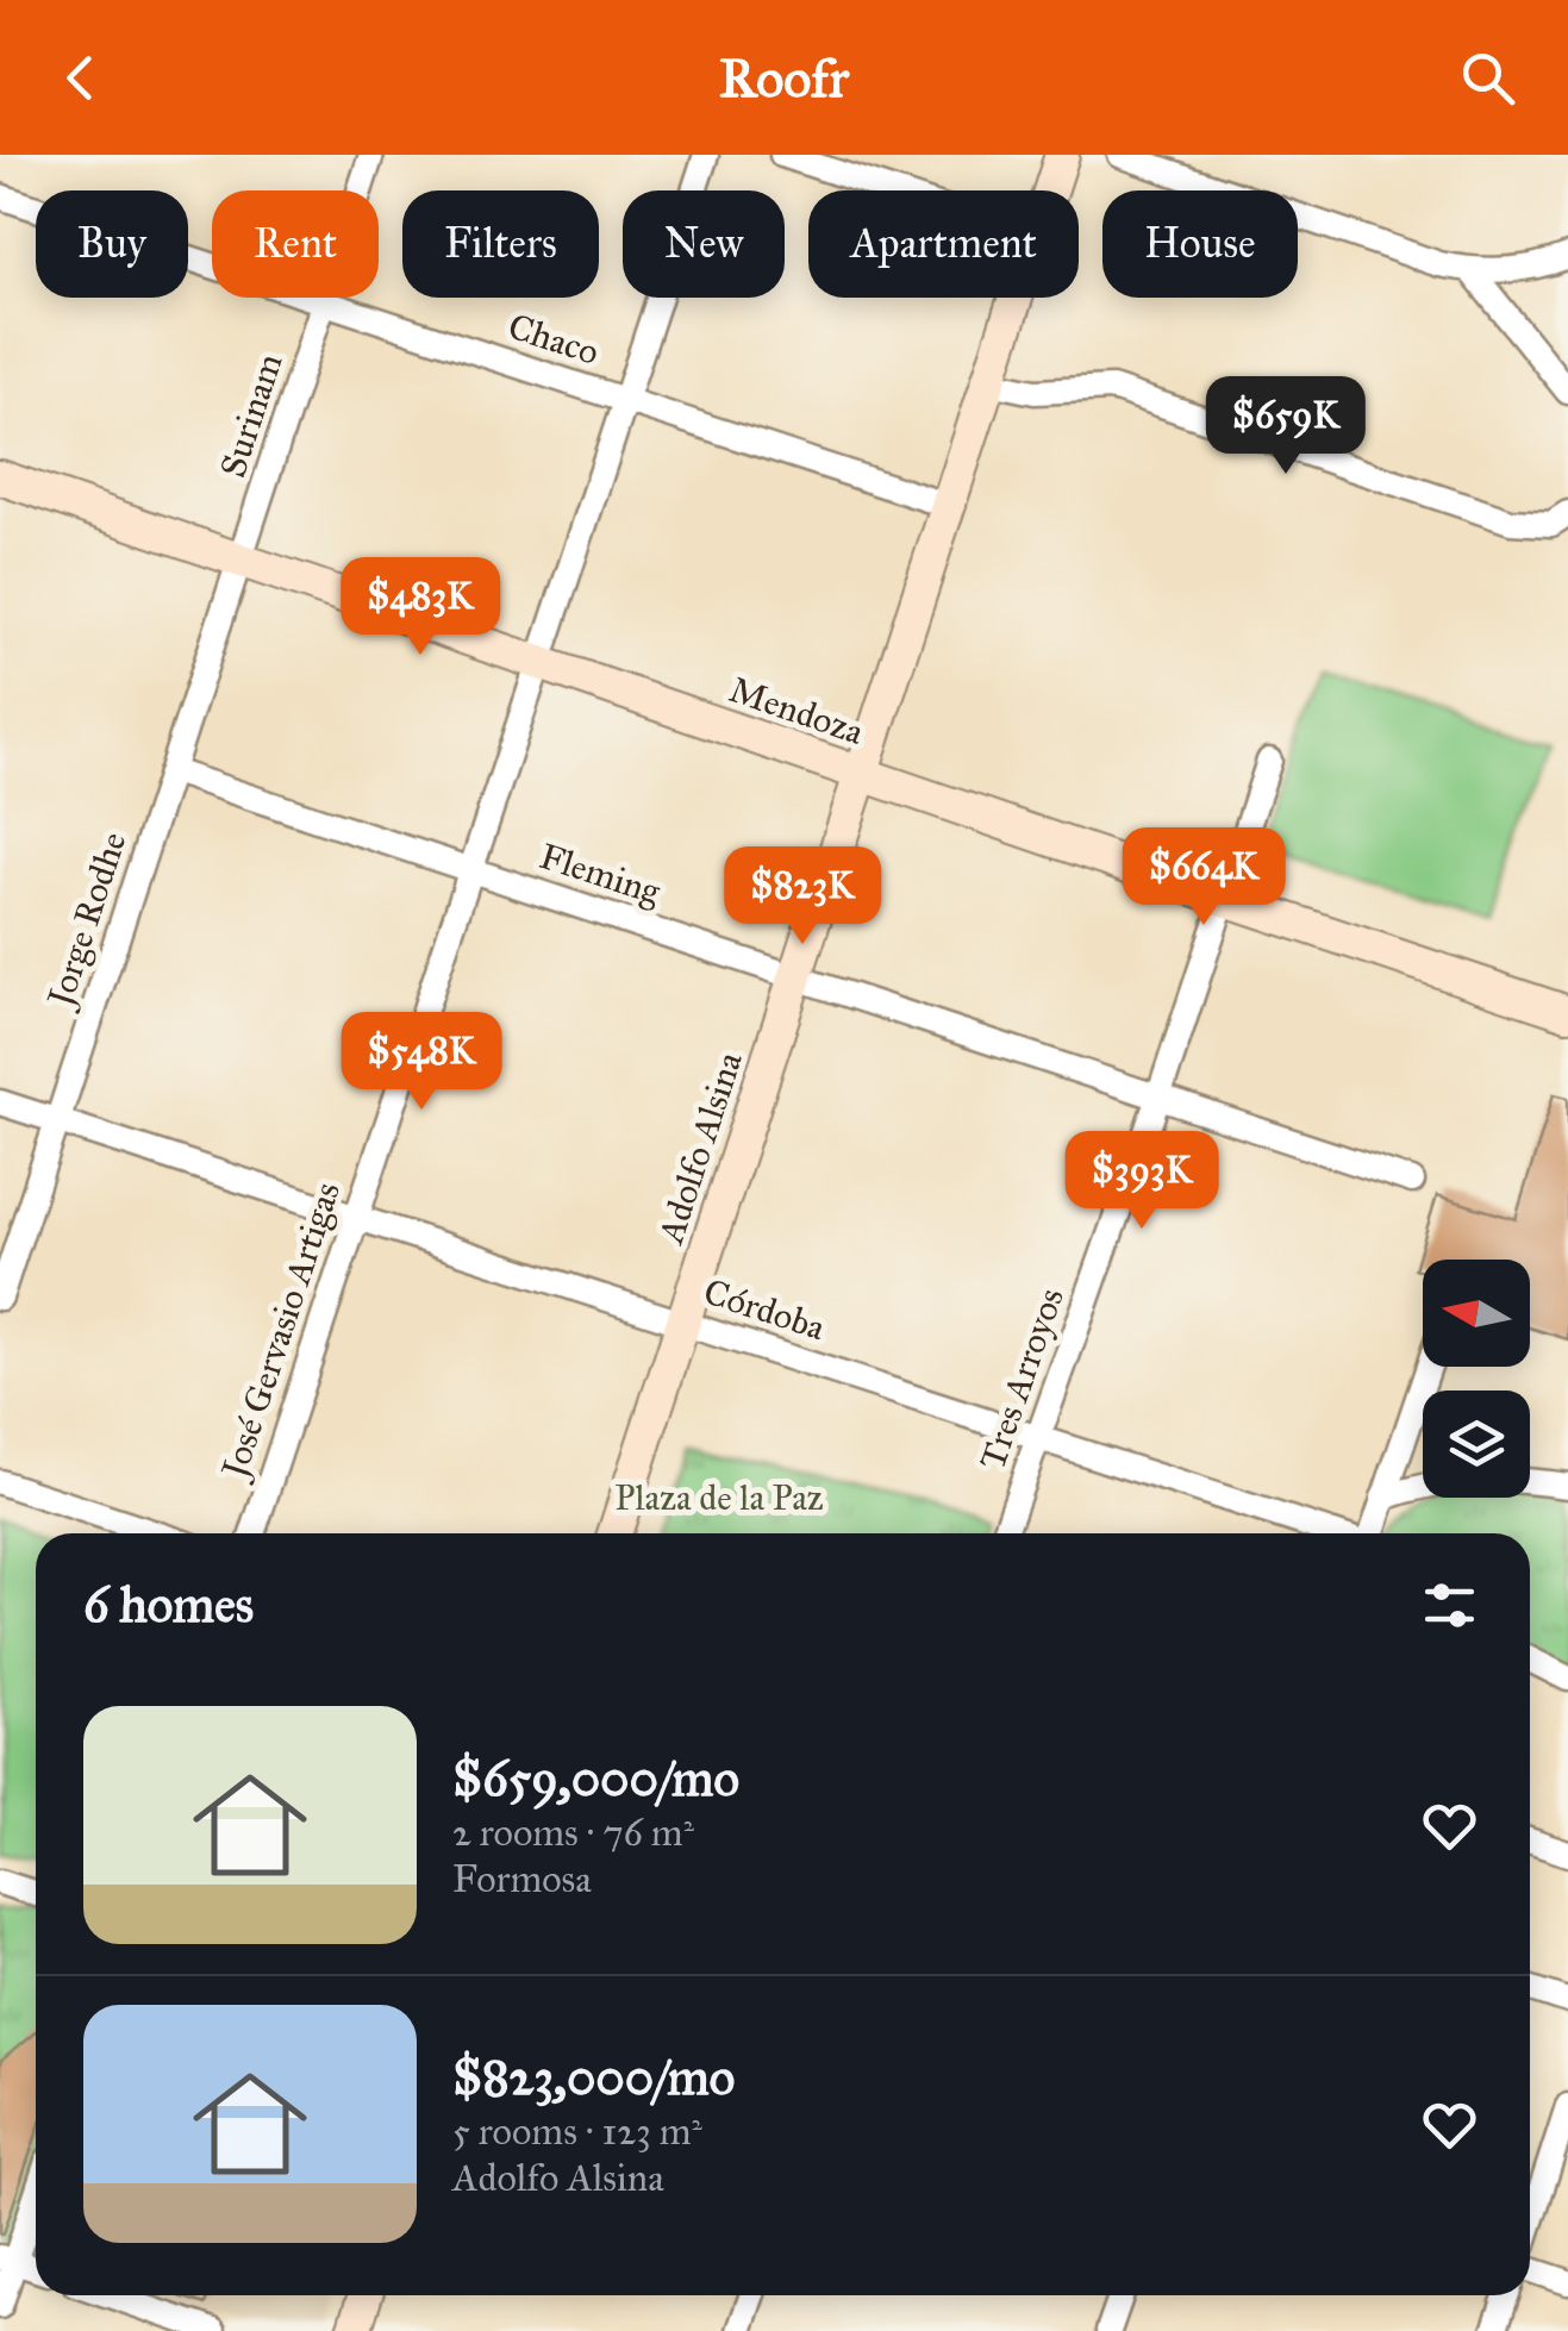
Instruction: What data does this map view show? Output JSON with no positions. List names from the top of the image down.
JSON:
{
  "streets": {
    "main road": ["Mendoza", "Adolfo Alsina"],
    "street": [
      "Chaco",
      "Surinam",
      "Fleming",
      "Jorge Rodhe",
      "Córdoba",
      "José Gervasio Artigas",
      "Tres Arroyos"
    ]
  },
  "crossings": [
    ["Chaco", "Surinam"],
    ["Chaco", "Adolfo Alsina"],
    ["Chaco", "José Gervasio Artigas"],
    ["Surinam", "Mendoza"],
    ["Surinam", "Jorge Rodhe"],
    ["Mendoza", "Jorge Rodhe"],
    ["Mendoza", "Adolfo Alsina"],
    ["Mendoza", "José Gervasio Artigas"],
    ["Mendoza", "Tres Arroyos"],
    ["Fleming", "Jorge Rodhe"],
    ["Fleming", "Adolfo Alsina"],
    ["Fleming", "José Gervasio Artigas"],
    ["Fleming", "Tres Arroyos"],
    ["Jorge Rodhe", "Córdoba"],
    ["Adolfo Alsina", "Córdoba"],
    ["Córdoba", "José Gervasio Artigas"],
    ["Córdoba", "Tres Arroyos"]
  ],
  "parks": ["Plaza de la Paz"],
  "north": "left",
  "page": {
    "header": "Roofr",
    "chip": [
      "Buy",
      "Rent",
      "Filters",
      "New",
      "Apartment",
      "House"
    ],
    "price": [
      "$659K",
      "$483K",
      "$664K",
      "$823K",
      "$548K",
      "$393K"
    ],
    "heading": "6 homes",
    "list": [
      {
        "name": "$659,000/mo",
        "note": "2 rooms · 76 m² · Formosa"
      },
      {
        "name": "$823,000/mo",
        "note": "5 rooms · 123 m² · Adolfo Alsina"
      }
    ]
  }
}
